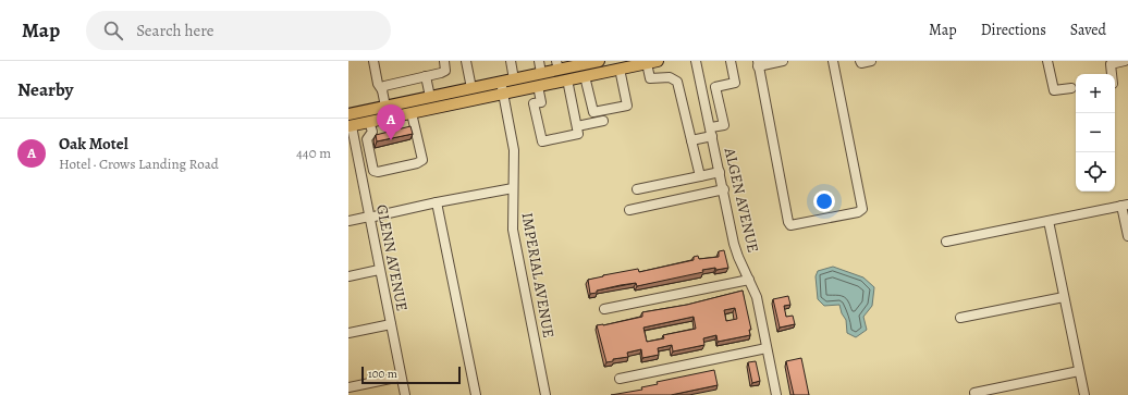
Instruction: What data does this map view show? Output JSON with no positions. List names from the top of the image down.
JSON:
{
  "streets": {
    "street": ["ALGEN AVENUE", "GLENN AVENUE", "IMPERIAL AVENUE"]
  },
  "scale_bar": "100 m",
  "page": {
    "header": "Map",
    "search": "Search here",
    "nav": ["Map", "Directions", "Saved"],
    "heading": "Nearby",
    "map_buttons": ["+", "−"],
    "pins": "A",
    "list": [
      {
        "mark": "A",
        "name": "Oak Motel",
        "note": "Hotel · Crows Landing Road",
        "value": "440 m"
      }
    ],
    "scale": "100 m"
  }
}
